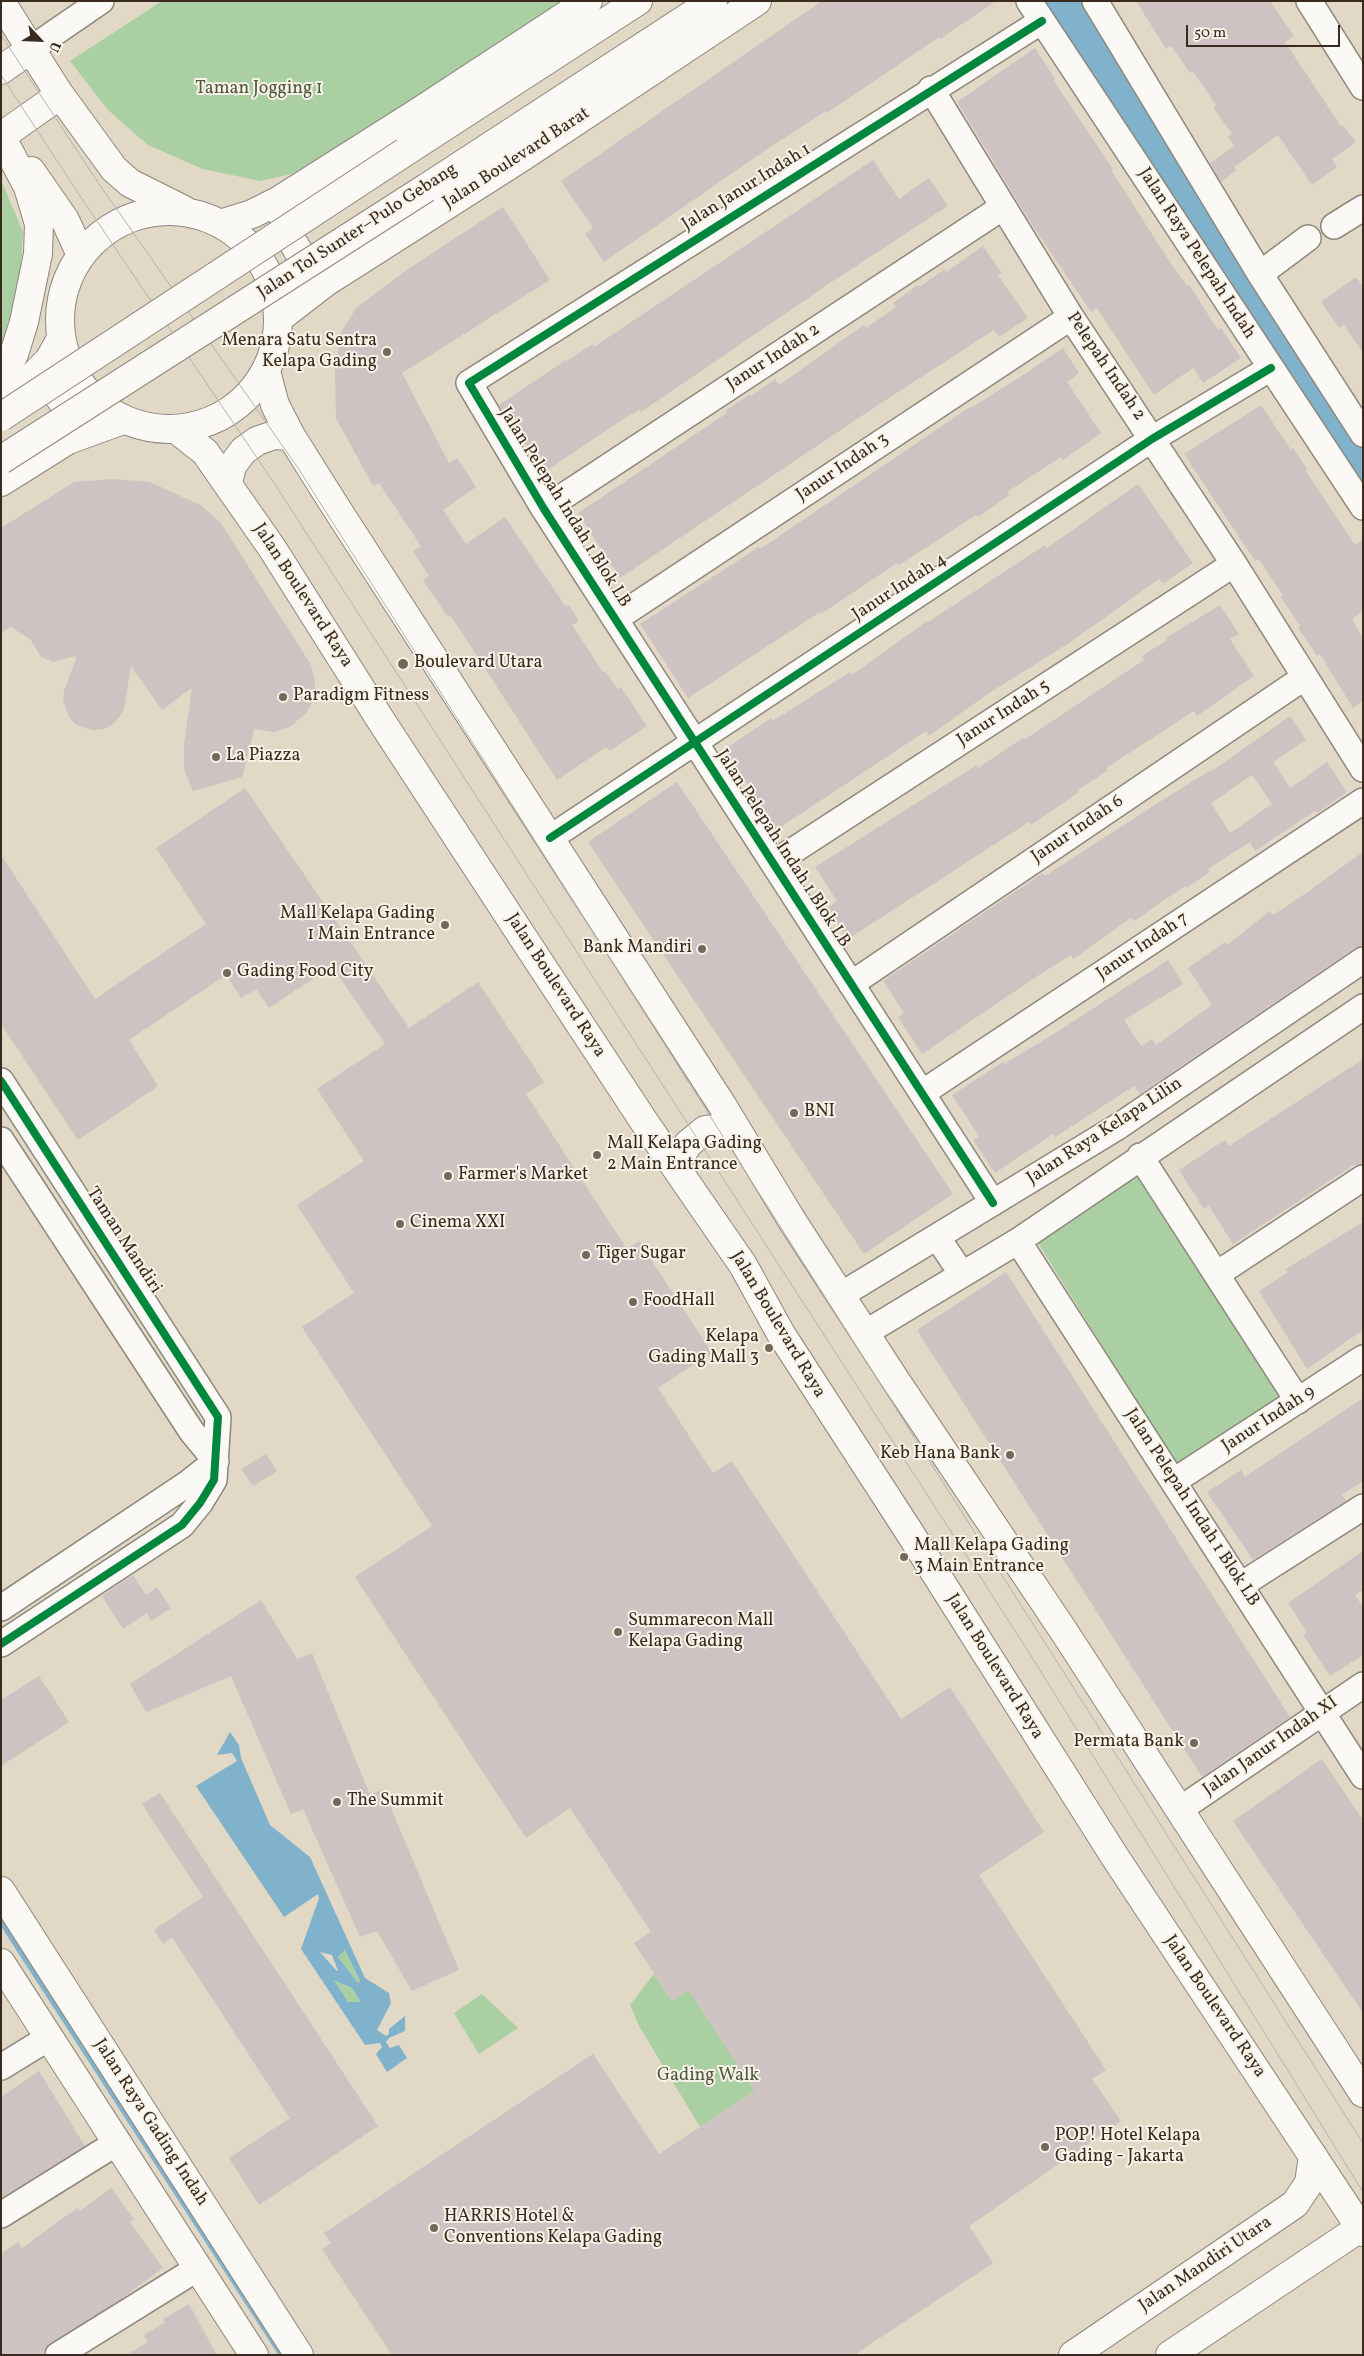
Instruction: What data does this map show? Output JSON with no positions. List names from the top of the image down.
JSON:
{
  "streets": {
    "main road": [
      "Jalan Boulevard Barat",
      "Jalan Tol Sunter–Pulo Gebang",
      "Jalan Boulevard Raya",
      "Jalan Raya Gading Indah",
      "Jalan Mandiri Utara"
    ],
    "street": [
      "Jalan Janur Indah 1",
      "Jalan Raya Pelepah Indah",
      "Janur Indah 2",
      "Pelepah Indah 2",
      "Janur Indah 3",
      "Jalan Pelepah Indah 1 Blok LB",
      "Janur Indah 4",
      "Janur Indah 5",
      "Janur Indah 6",
      "Janur Indah 7",
      "Jalan Raya Kelapa Lilin",
      "Taman Mandiri",
      "Janur Indah 9",
      "Jalan Janur Indah XI"
    ]
  },
  "crossings": [
    ["Jalan Janur Indah 1", "Jalan Raya Pelepah Indah"],
    ["Jalan Janur Indah 1", "Pelepah Indah 2"],
    ["Jalan Janur Indah 1", "Jalan Pelepah Indah 1 Blok LB"],
    ["Jalan Raya Pelepah Indah", "Janur Indah 4"],
    ["Janur Indah 2", "Pelepah Indah 2"],
    ["Janur Indah 2", "Jalan Pelepah Indah 1 Blok LB"],
    ["Pelepah Indah 2", "Janur Indah 3"],
    ["Pelepah Indah 2", "Janur Indah 4"],
    ["Pelepah Indah 2", "Janur Indah 5"],
    ["Pelepah Indah 2", "Janur Indah 6"],
    ["Janur Indah 3", "Jalan Pelepah Indah 1 Blok LB"],
    ["Jalan Pelepah Indah 1 Blok LB", "Janur Indah 4"],
    ["Jalan Pelepah Indah 1 Blok LB", "Janur Indah 5"],
    ["Jalan Pelepah Indah 1 Blok LB", "Janur Indah 6"],
    ["Jalan Pelepah Indah 1 Blok LB", "Janur Indah 7"],
    ["Jalan Pelepah Indah 1 Blok LB", "Jalan Raya Kelapa Lilin"],
    ["Jalan Pelepah Indah 1 Blok LB", "Janur Indah 9"],
    ["Jalan Pelepah Indah 1 Blok LB", "Jalan Janur Indah XI"],
    ["Jalan Boulevard Raya", "Jalan Mandiri Utara"]
  ],
  "parks": ["Taman Jogging 1", "Gading Walk"],
  "places": [
    "Menara Satu Sentra Kelapa Gading",
    "Boulevard Utara",
    "Paradigm Fitness",
    "La Piazza",
    "Mall Kelapa Gading 1 Main Entrance",
    "Bank Mandiri",
    "Gading Food City",
    "BNI",
    "Mall Kelapa Gading 2 Main Entrance",
    "Farmer's Market",
    "Cinema XXI",
    "Tiger Sugar",
    "FoodHall",
    "Kelapa Gading Mall 3",
    "Keb Hana Bank",
    "Mall Kelapa Gading 3 Main Entrance",
    "Summarecon Mall Kelapa Gading",
    "Permata Bank",
    "The Summit",
    "POP! Hotel Kelapa Gading - Jakarta",
    "HARRIS Hotel & Conventions Kelapa Gading"
  ],
  "scale_bar": "50 m",
  "north": "bottom right"
}
